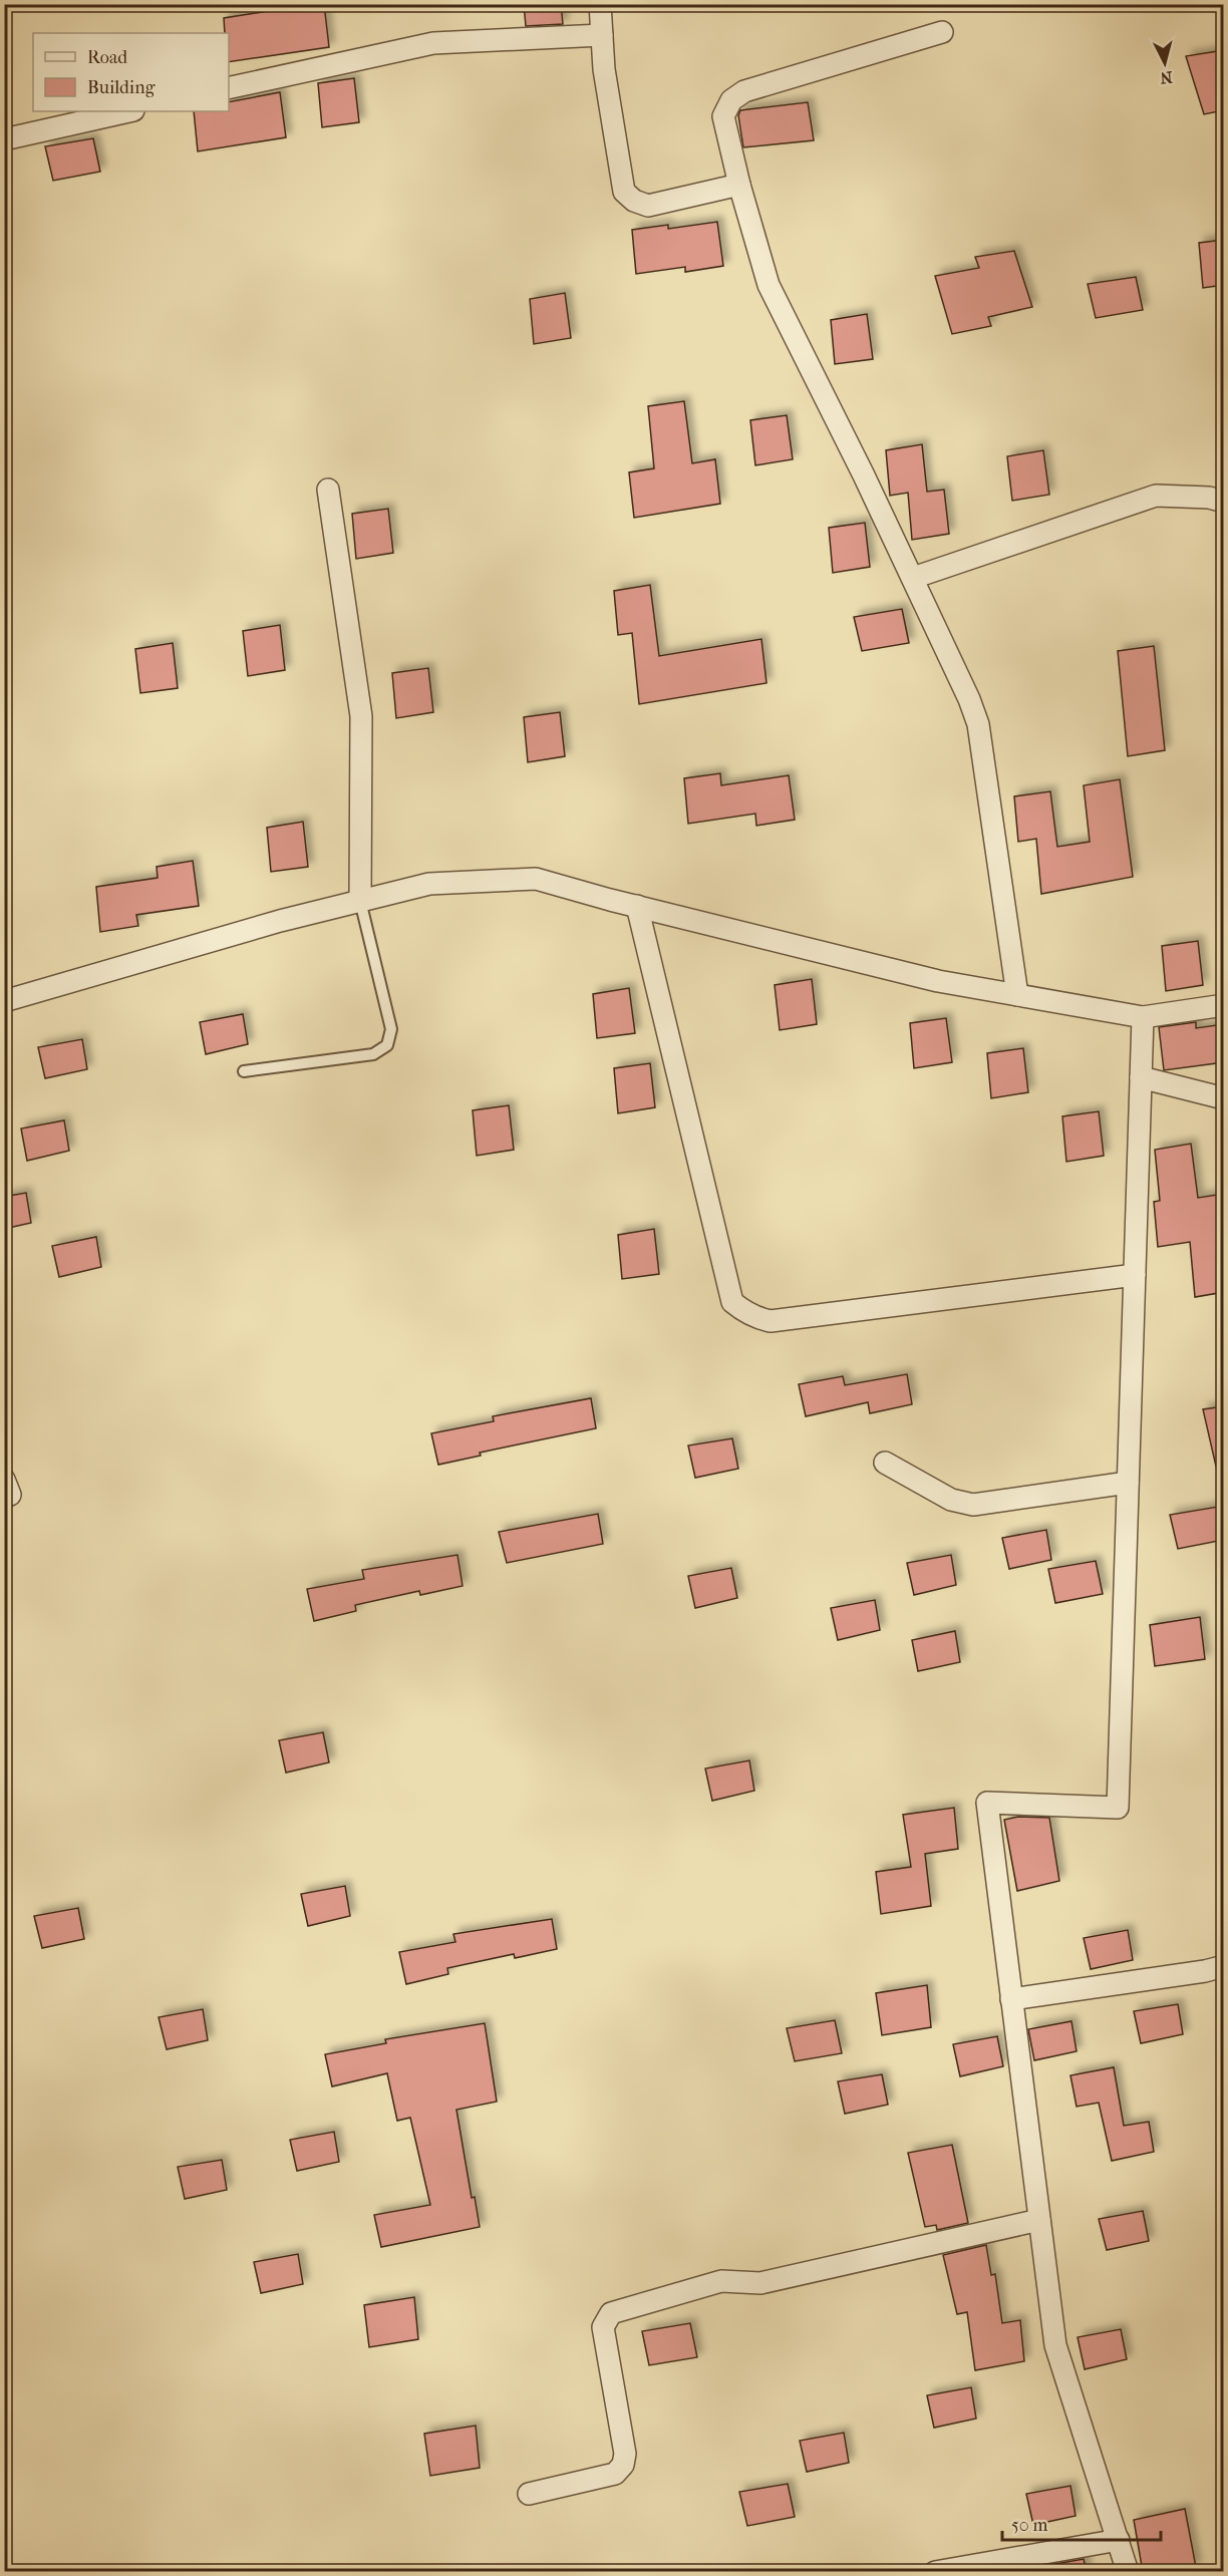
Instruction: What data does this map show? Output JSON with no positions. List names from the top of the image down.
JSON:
{
  "legend": ["Road", "Building"],
  "scale_bar": "50 m",
  "north": "bottom"
}
